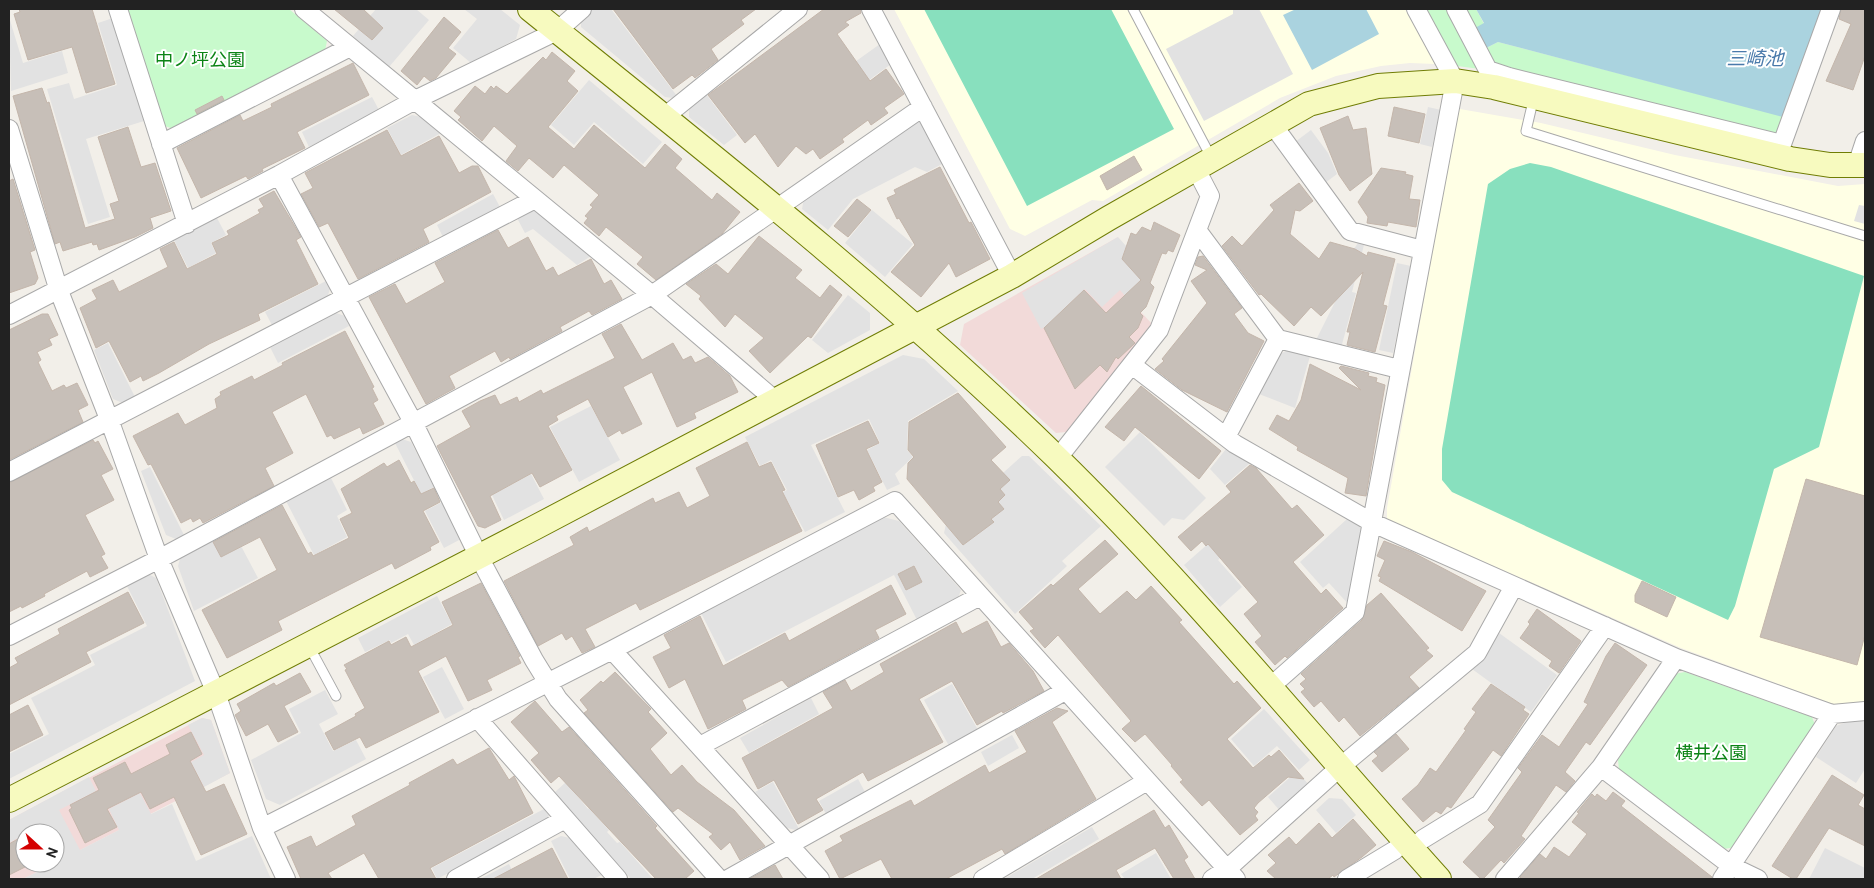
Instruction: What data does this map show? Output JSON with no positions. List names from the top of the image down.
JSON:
{
  "water": ["三崎池"],
  "parks": ["中ノ坪公園", "横井公園"],
  "north": "right"
}
